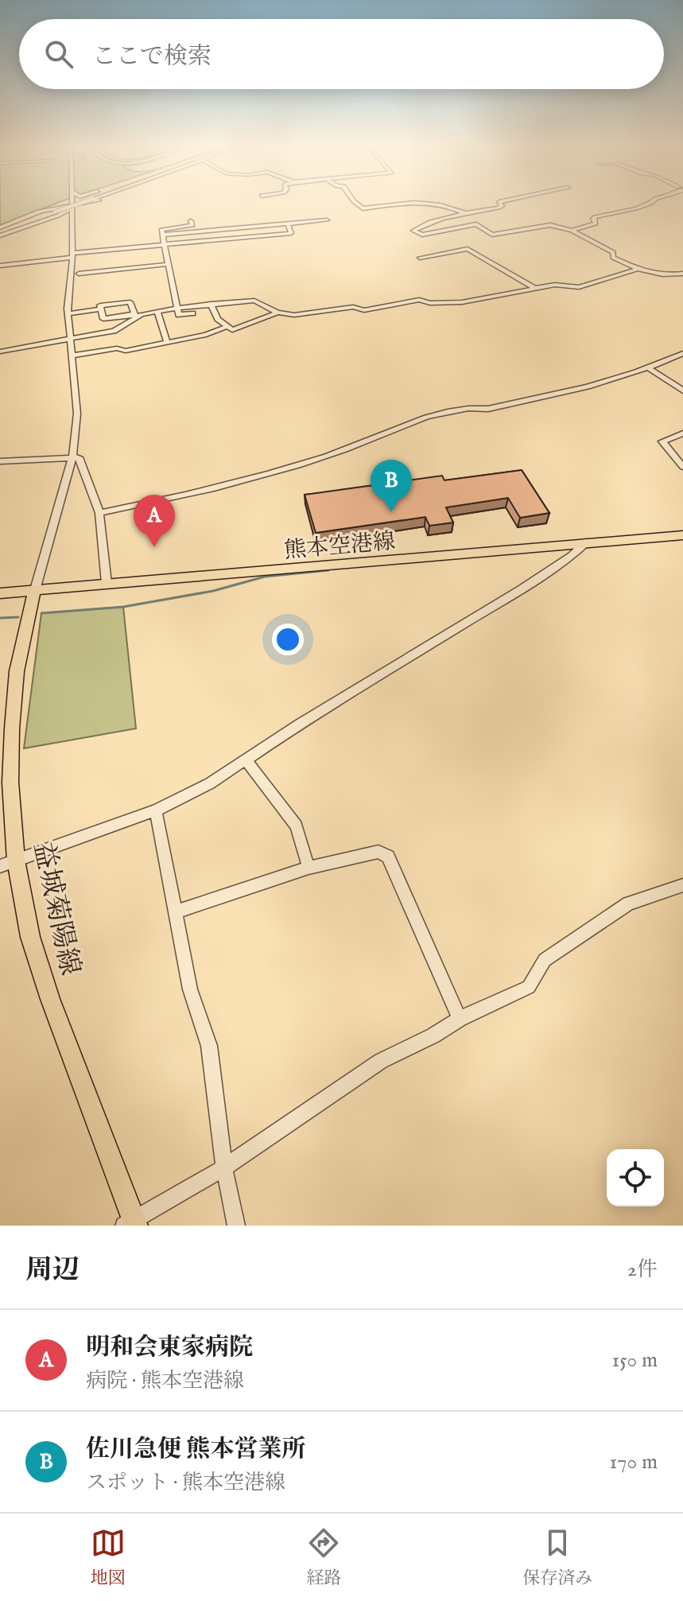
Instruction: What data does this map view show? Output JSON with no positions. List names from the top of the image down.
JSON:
{
  "streets": {
    "main road": ["熊本空港線", "益城菊陽線"]
  },
  "crossings": [
    ["熊本空港線", "益城菊陽線"]
  ],
  "page": {
    "search": "ここで検索",
    "pins": ["B", "A"],
    "heading": ["周辺", "2件"],
    "list": [
      {
        "mark": "A",
        "name": "明和会東家病院",
        "note": "病院 · 熊本空港線",
        "value": "150 m"
      },
      {
        "mark": "B",
        "name": "佐川急便 熊本営業所",
        "note": "スポット · 熊本空港線",
        "value": "170 m"
      }
    ],
    "nav": ["地図", "経路", "保存済み"]
  }
}
